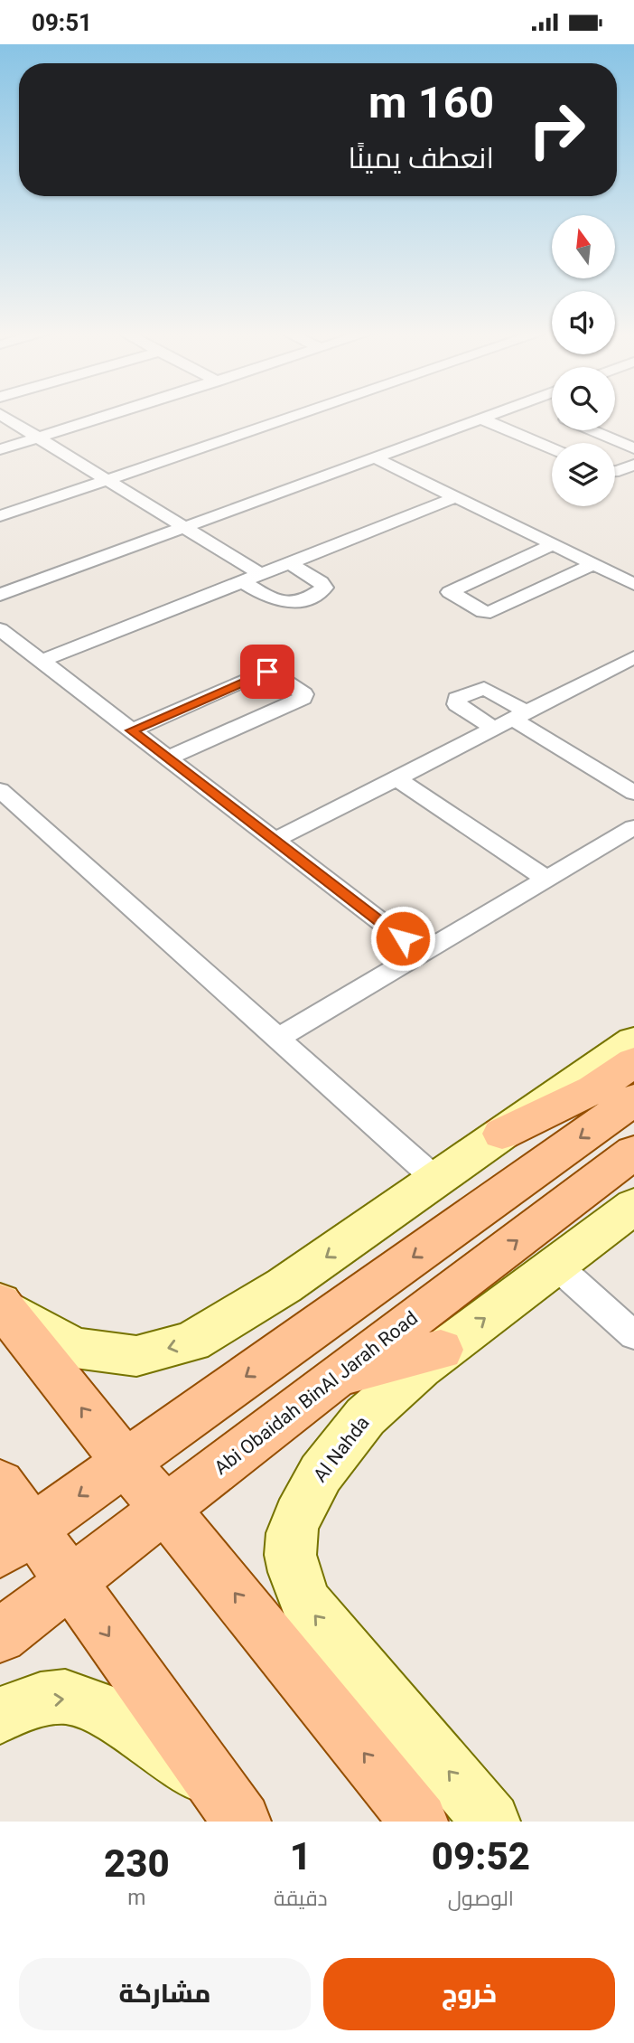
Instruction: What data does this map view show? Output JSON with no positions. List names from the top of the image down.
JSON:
{
  "streets": {
    "main road": ["Abi Obaidah BinAl Jarah Road", "Al Nahda"]
  },
  "north": "top",
  "page": {
    "status": "09:51",
    "turn": ["160 m", "انعطف يمينًا"],
    "eta": [
      "09:52",
      "الوصول",
      "1",
      "دقيقة",
      "230",
      "m"
    ],
    "buttons": ["خروج", "مشاركة"]
  }
}
